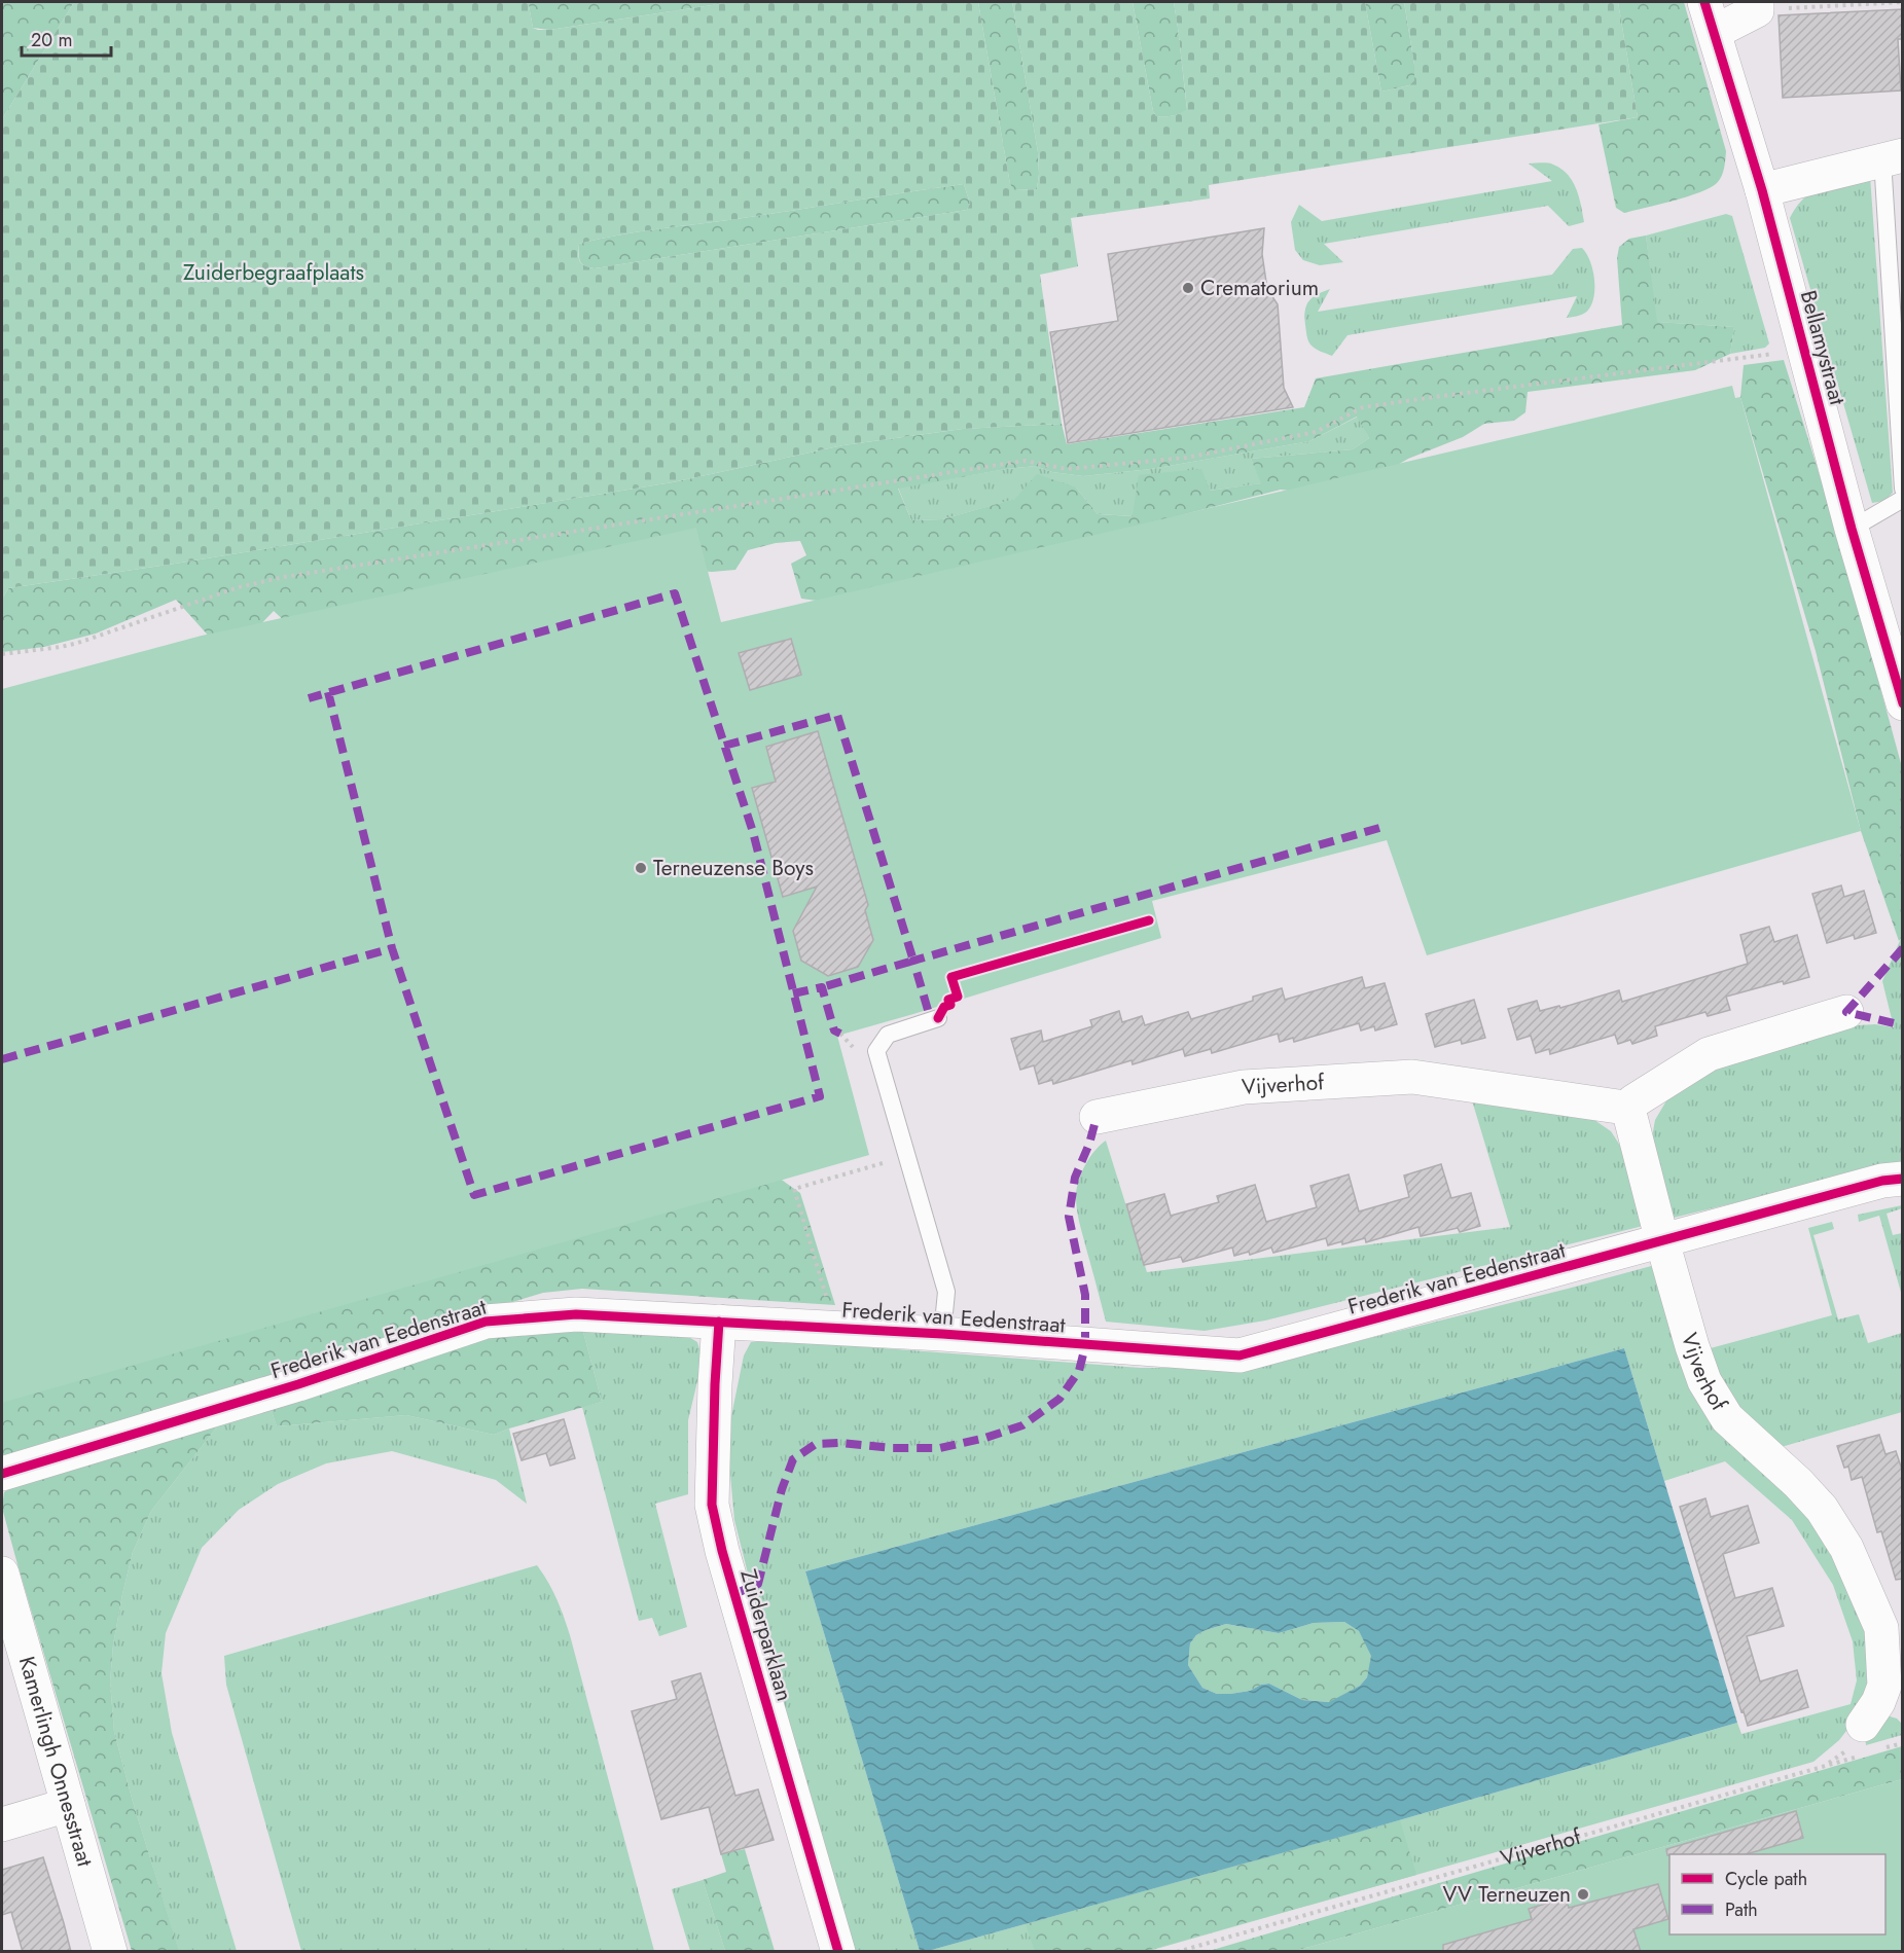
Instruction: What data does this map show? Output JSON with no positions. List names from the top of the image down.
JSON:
{
  "streets": {
    "street": [
      "Bellamystraat",
      "Vijverhof",
      "Frederik van Eedenstraat",
      "Zuiderparklaan",
      "Kamerlingh Onnesstraat"
    ]
  },
  "crossings": [
    ["Vijverhof", "Frederik van Eedenstraat"],
    ["Frederik van Eedenstraat", "Zuiderparklaan"]
  ],
  "parks": ["Zuiderbegraafplaats"],
  "places": ["Crematorium", "Terneuzense Boys", "VV Terneuzen"],
  "legend": ["Cycle path", "Path"],
  "scale_bar": "20 m"
}
